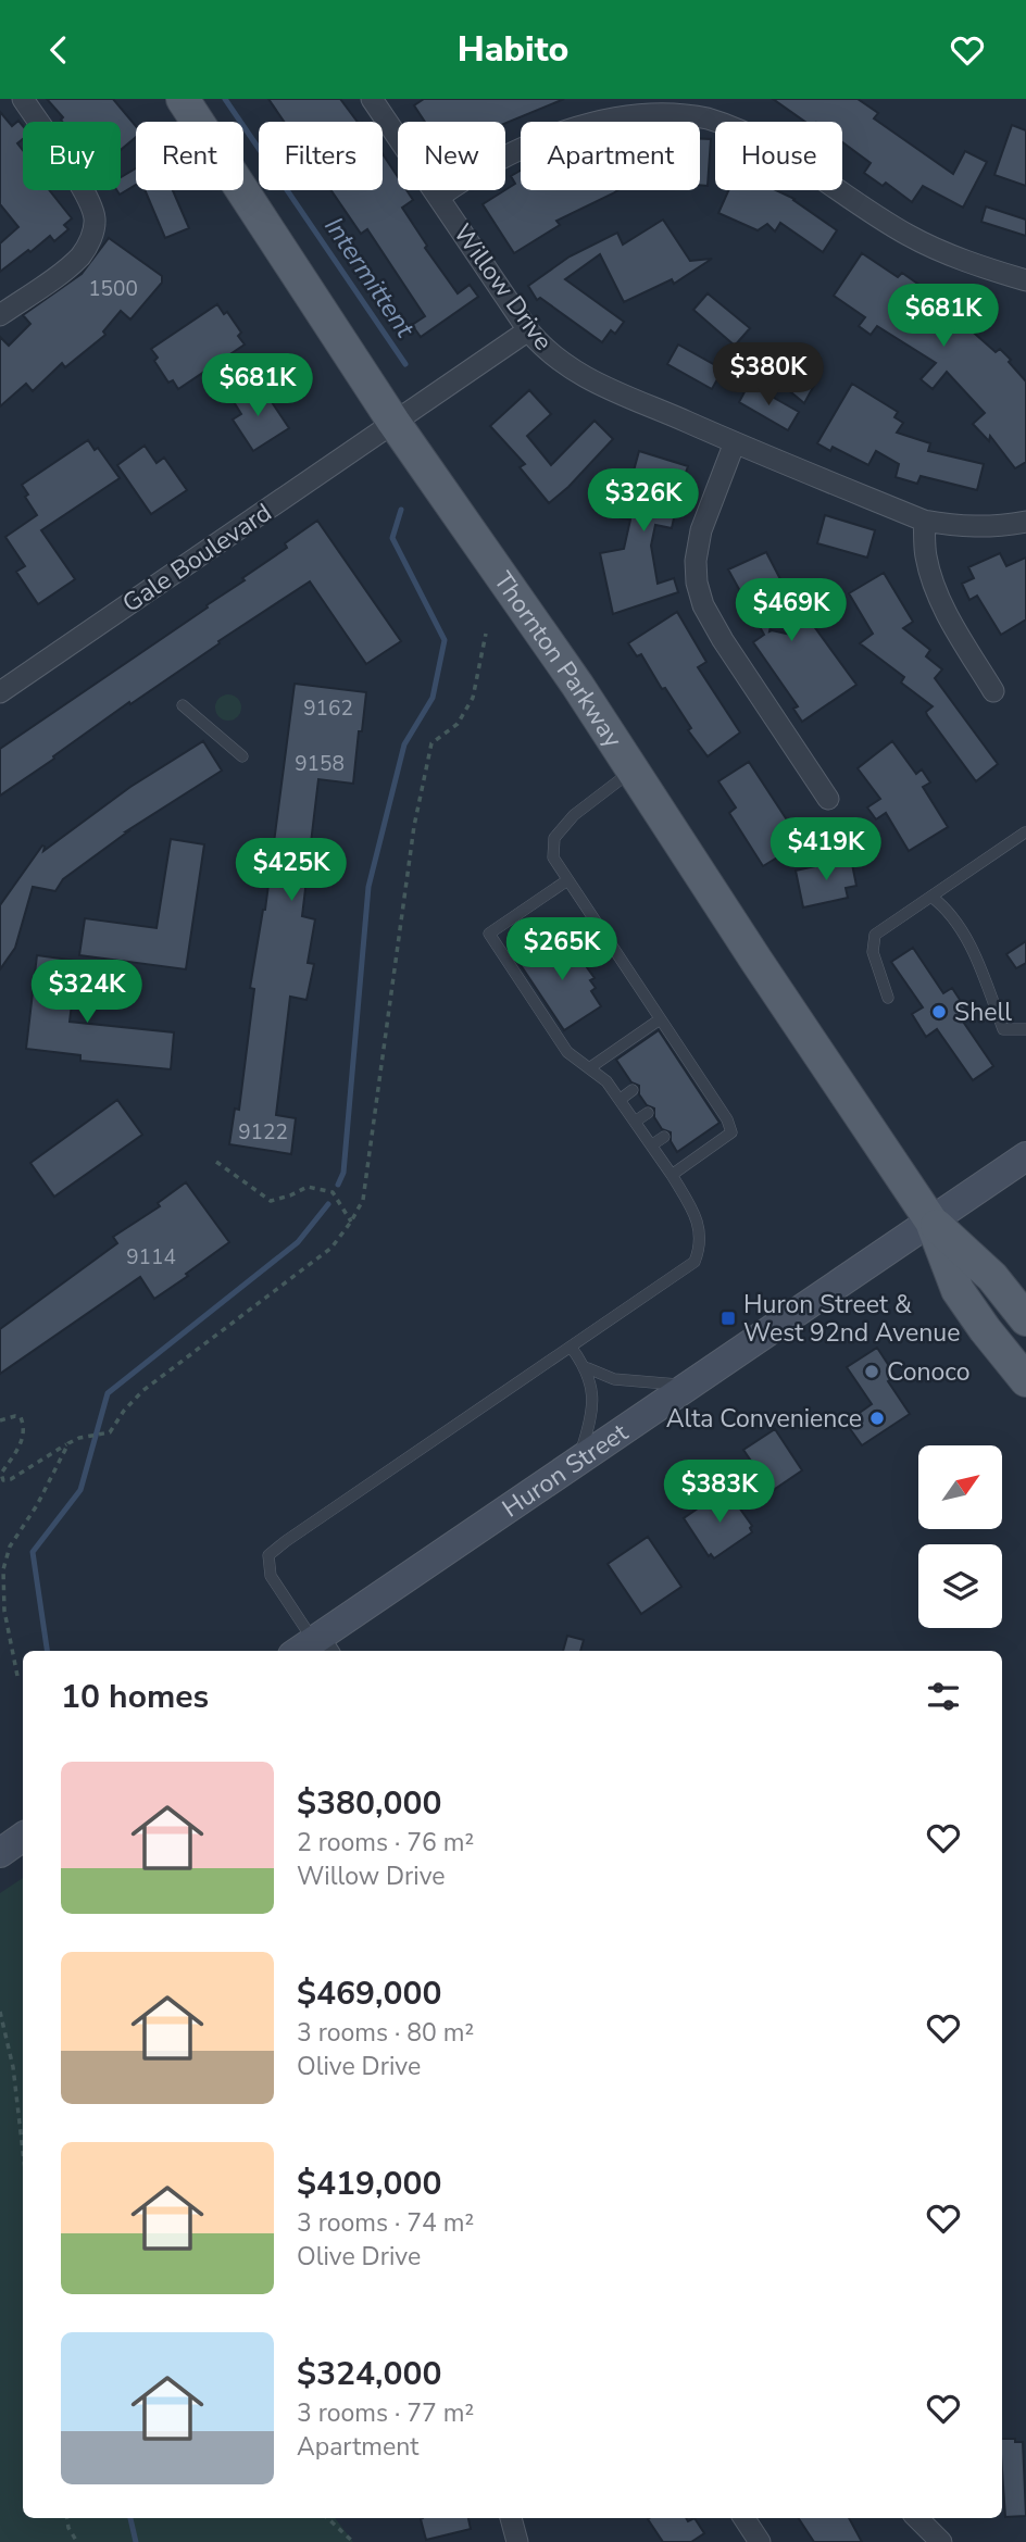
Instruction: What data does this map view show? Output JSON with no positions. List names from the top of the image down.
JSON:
{
  "streets": {
    "main road": ["Thornton Parkway", "Huron Street"],
    "street": ["Willow Drive", "Gale Boulevard"]
  },
  "crossings": [
    ["Willow Drive", "Gale Boulevard"],
    ["Gale Boulevard", "Thornton Parkway"],
    ["Thornton Parkway", "Huron Street"]
  ],
  "water": ["Intermittent"],
  "places": {
    "other": ["Shell", "Conoco", "Alta Convenience"],
    "transit": ["Huron Street & West 92nd Avenue"]
  },
  "house_numbers": [
    "1500",
    "9162",
    "9158",
    "9122",
    "9114"
  ],
  "north": "top right",
  "page": {
    "header": "Habito",
    "chip": [
      "Buy",
      "Rent",
      "Filters",
      "New",
      "Apartment",
      "House"
    ],
    "price": [
      "$681K",
      "$380K",
      "$681K",
      "$326K",
      "$469K",
      "$419K",
      "$425K",
      "$265K",
      "$324K",
      "$383K"
    ],
    "heading": "10 homes",
    "list": [
      {
        "name": "$380,000",
        "note": "2 rooms · 76 m² · Willow Drive"
      },
      {
        "name": "$469,000",
        "note": "3 rooms · 80 m² · Olive Drive"
      },
      {
        "name": "$419,000",
        "note": "3 rooms · 74 m² · Olive Drive"
      },
      {
        "name": "$324,000",
        "note": "3 rooms · 77 m² · Apartment"
      }
    ]
  }
}
